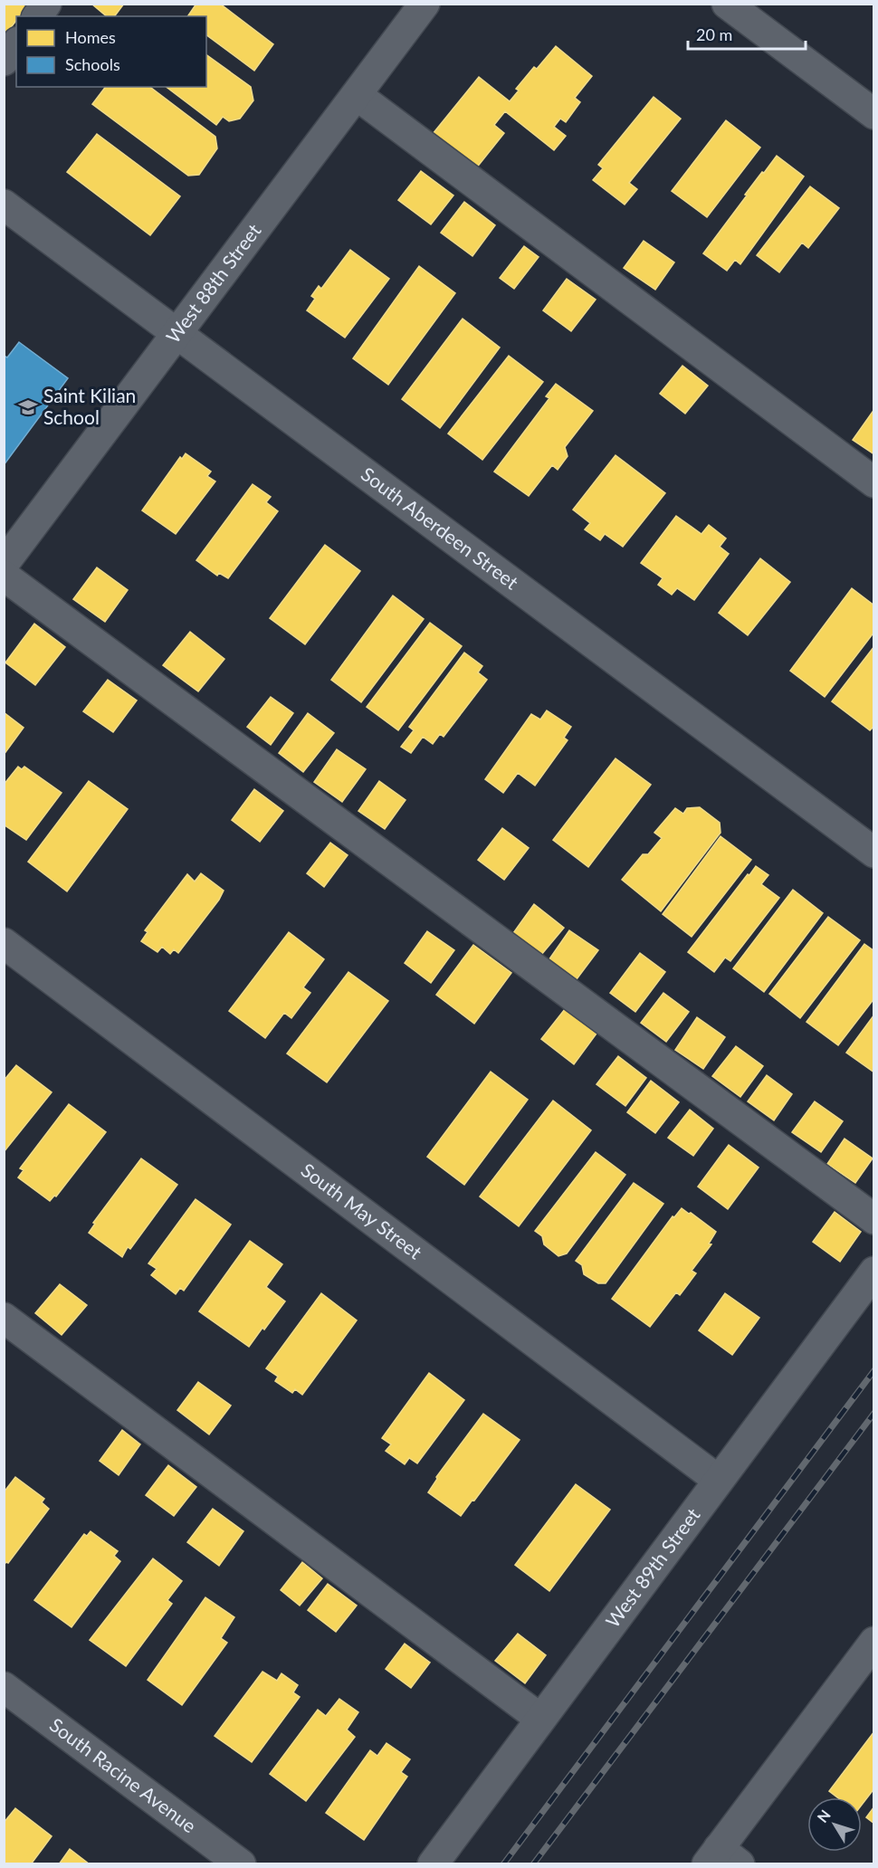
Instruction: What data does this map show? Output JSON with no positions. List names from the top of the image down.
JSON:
{
  "streets": {
    "street": [
      "West 88th Street",
      "South Aberdeen Street",
      "South May Street",
      "West 89th Street",
      "South Racine Avenue"
    ]
  },
  "crossings": [
    ["West 88th Street", "South Aberdeen Street"],
    ["South May Street", "West 89th Street"]
  ],
  "places": {
    "school or university": ["Saint Kilian School"]
  },
  "legend": ["Homes", "Schools"],
  "scale_bar": "20 m",
  "north": "top left"
}
